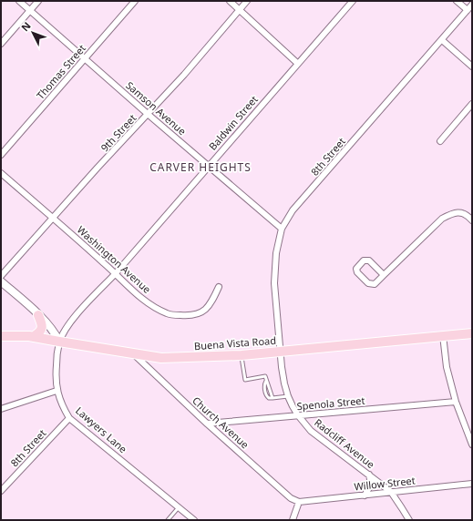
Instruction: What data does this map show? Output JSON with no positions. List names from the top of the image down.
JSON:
{
  "streets": {
    "main road": ["Buena Vista Road"],
    "street": [
      "Thomas Street",
      "Samson Avenue",
      "Baldwin Street",
      "9th Street",
      "8th Street",
      "Washington Avenue",
      "Spenola Street",
      "Church Avenue",
      "Lawyers Lane",
      "Radcliff Avenue",
      "Willow Street"
    ]
  },
  "crossings": [
    ["Thomas Street", "Samson Avenue"],
    ["Samson Avenue", "Baldwin Street"],
    ["Samson Avenue", "9th Street"],
    ["Samson Avenue", "8th Street"],
    ["Baldwin Street", "Washington Avenue"],
    ["Baldwin Street", "Buena Vista Road"],
    ["Baldwin Street", "Lawyers Lane"],
    ["9th Street", "Washington Avenue"],
    ["8th Street", "Buena Vista Road"],
    ["8th Street", "Lawyers Lane"],
    ["8th Street", "Radcliff Avenue"],
    ["Buena Vista Road", "Church Avenue"],
    ["Buena Vista Road", "Lawyers Lane"],
    ["Buena Vista Road", "Radcliff Avenue"],
    ["Spenola Street", "Church Avenue"],
    ["Spenola Street", "Radcliff Avenue"],
    ["Church Avenue", "Willow Street"],
    ["Radcliff Avenue", "Willow Street"]
  ],
  "districts": ["CARVER HEIGHTS"],
  "north": "top left"
}
